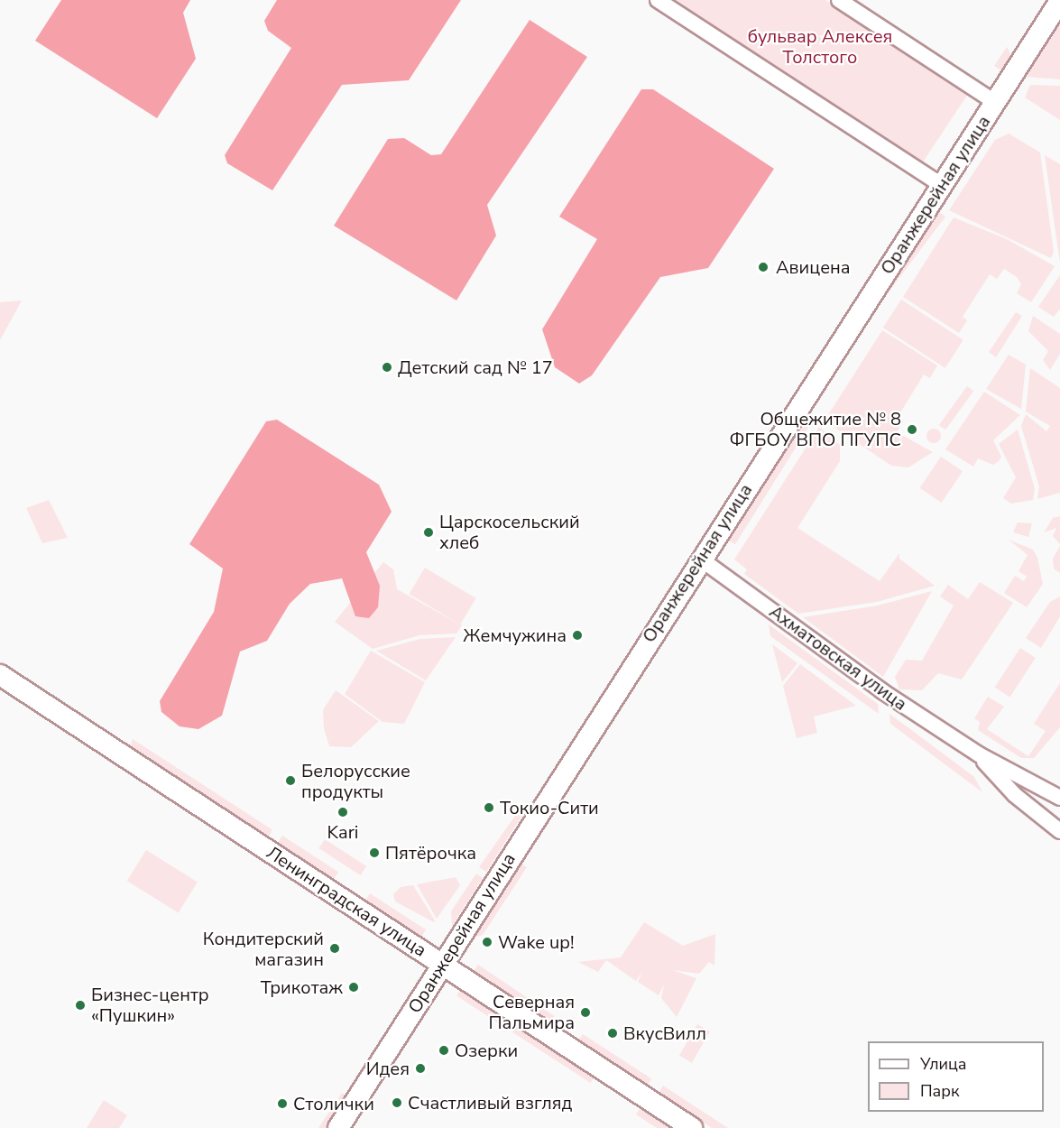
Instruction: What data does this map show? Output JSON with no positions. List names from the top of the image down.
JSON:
{
  "streets": {
    "street": ["Оранжерейная улица", "Ахматовская улица", "Ленинградская улица"]
  },
  "crossings": [
    ["Оранжерейная улица", "Ахматовская улица"],
    ["Оранжерейная улица", "Ленинградская улица"]
  ],
  "parks": ["бульвар Алексея Толстого"],
  "places": [
    "Авицена",
    "Детский сад № 17",
    "Общежитие № 8 ФГБОУ ВПО ПГУПС",
    "Царскосельский хлеб",
    "Жемчужина",
    "Белорусские продукты",
    "Токио-Сити",
    "Kari",
    "Пятёрочка",
    "Wake up!",
    "Кондитерский магазин",
    "Трикотаж",
    "Бизнес-центр «Пушкин»",
    "Северная Пальмира",
    "ВкусВилл",
    "Озерки",
    "Идея",
    "Счастливый взгляд",
    "Столички"
  ],
  "legend": ["Улица", "Парк"]
}
